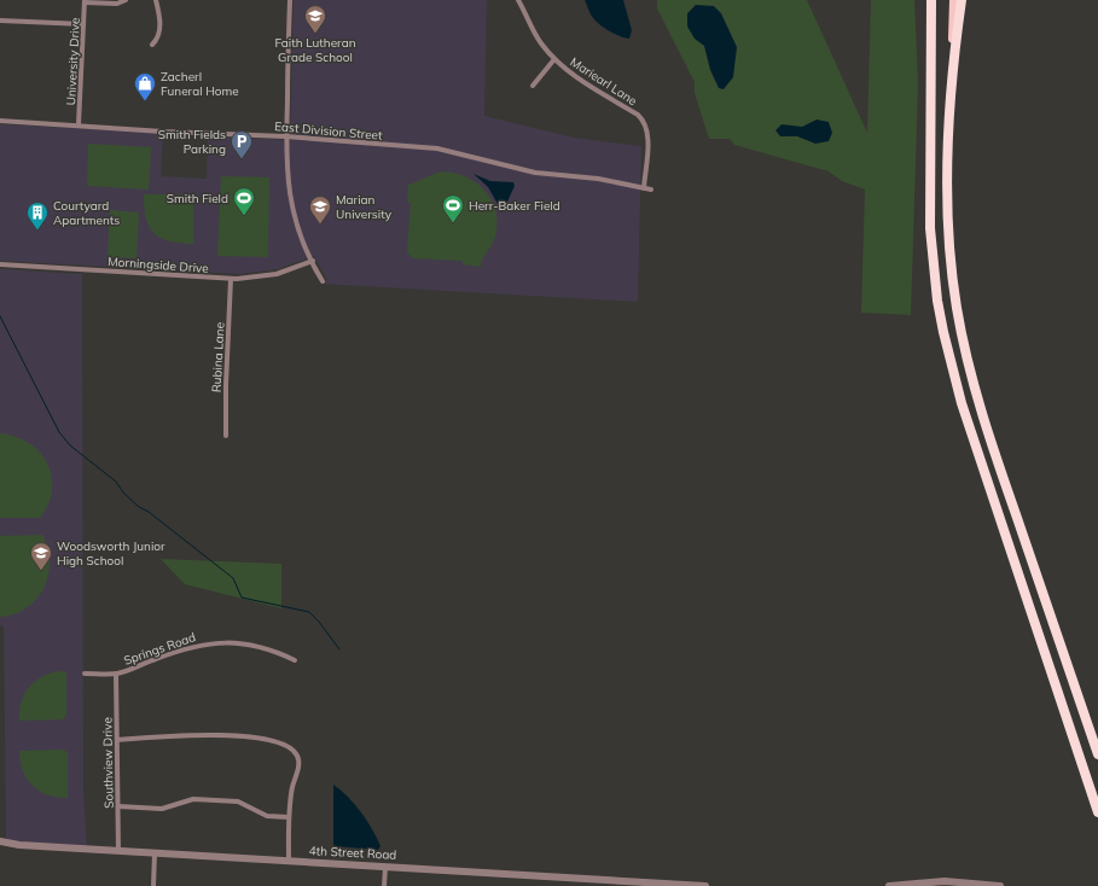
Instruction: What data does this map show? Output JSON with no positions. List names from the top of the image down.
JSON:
{
  "streets": {
    "street": [
      "University Drive",
      "Mariearl Lane",
      "East Division Street",
      "Morningside Drive",
      "Rubina Lane",
      "Springs Road",
      "Southview Drive",
      "4th Street Road"
    ]
  },
  "crossings": [
    ["University Drive", "East Division Street"],
    ["Mariearl Lane", "East Division Street"],
    ["Morningside Drive", "Rubina Lane"],
    ["Springs Road", "Southview Drive"],
    ["Southview Drive", "4th Street Road"]
  ],
  "places": {
    "school or university": ["Faith Lutheran Grade School", "Marian University", "Woodsworth Junior High School"],
    "shop": ["Zacherl Funeral Home"],
    "parking": ["Smith Fields Parking"],
    "sports": ["Smith Field", "Herr-Baker Field"],
    "building": ["Courtyard Apartments"]
  }
}
